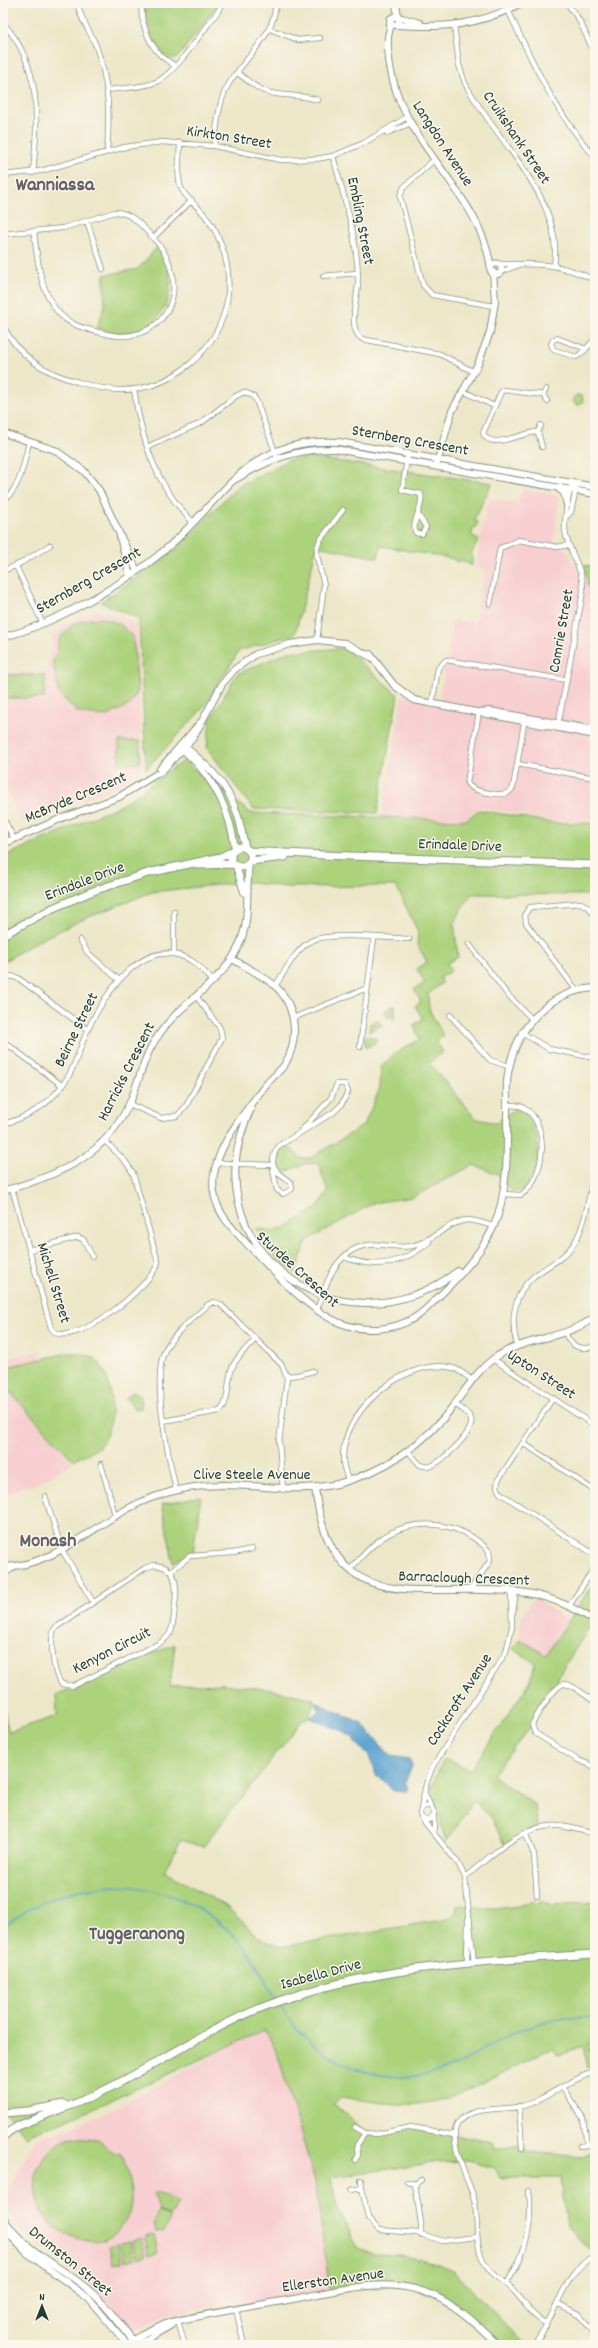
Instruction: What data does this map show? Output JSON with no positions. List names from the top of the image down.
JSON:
{
  "streets": {
    "main road": ["Erindale Drive", "Isabella Drive"],
    "street": [
      "Kirkton Street",
      "Cruikshank Street",
      "Langdon Avenue",
      "Embling Street",
      "Sternberg Crescent",
      "Comrie Street",
      "McBryde Crescent",
      "Beirne Street",
      "Harricks Crescent",
      "Sturdee Crescent",
      "Michell Street",
      "Upton Street",
      "Clive Steele Avenue",
      "Barraclough Crescent",
      "Kenyon Circuit",
      "Cockcroft Avenue",
      "Drumston Street",
      "Ellerston Avenue"
    ]
  },
  "crossings": [
    ["Kirkton Street", "Langdon Avenue"],
    ["Kirkton Street", "Embling Street"],
    ["Langdon Avenue", "Embling Street"],
    ["Langdon Avenue", "Sternberg Crescent"],
    ["Sternberg Crescent", "Comrie Street"],
    ["Comrie Street", "McBryde Crescent"],
    ["Erindale Drive", "Harricks Crescent"],
    ["Beirne Street", "Harricks Crescent"],
    ["Harricks Crescent", "Sturdee Crescent"],
    ["Harricks Crescent", "Michell Street"],
    ["Upton Street", "Clive Steele Avenue"],
    ["Clive Steele Avenue", "Barraclough Crescent"],
    ["Barraclough Crescent", "Cockcroft Avenue"],
    ["Drumston Street", "Ellerston Avenue"]
  ],
  "districts": ["Wanniassa", "Monash", "Tuggeranong"],
  "north": "top"
}
